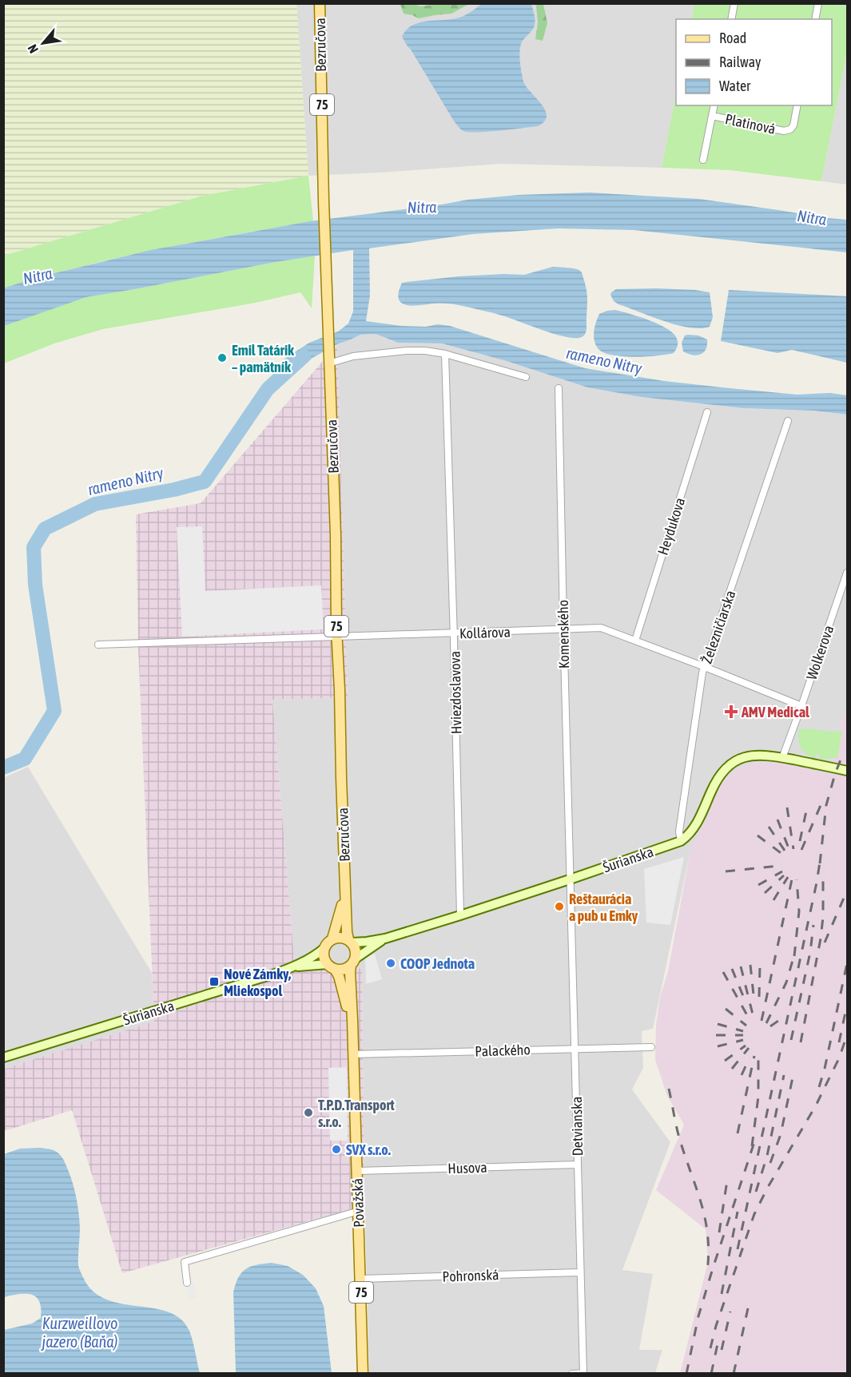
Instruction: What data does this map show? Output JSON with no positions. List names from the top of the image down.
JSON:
{
  "streets": {
    "main road": ["Bezručova", "75", "Považská"],
    "street": [
      "Platinová",
      "Heydukova",
      "Železničiarska",
      "Kollárova",
      "Komenského",
      "Wolkerova",
      "Hviezdoslavova",
      "Šurianska",
      "Palackého",
      "Detvianska",
      "Husova",
      "Pohronská"
    ]
  },
  "crossings": [
    ["Bezručova", "75"],
    ["Bezručova", "Kollárova"],
    ["Bezručova", "Šurianska"],
    ["Bezručova", "Považská"],
    ["75", "Šurianska"],
    ["75", "Považská"],
    ["Heydukova", "Kollárova"],
    ["Železničiarska", "Kollárova"],
    ["Železničiarska", "Šurianska"],
    ["Kollárova", "Komenského"],
    ["Kollárova", "Wolkerova"],
    ["Kollárova", "Hviezdoslavova"],
    ["Komenského", "Šurianska"],
    ["Komenského", "Detvianska"],
    ["Hviezdoslavova", "Šurianska"],
    ["Šurianska", "Detvianska"],
    ["Šurianska", "Považská"],
    ["Palackého", "Detvianska"],
    ["Palackého", "Považská"],
    ["Detvianska", "Husova"],
    ["Detvianska", "Pohronská"],
    ["Husova", "Považská"],
    ["Považská", "Pohronská"]
  ],
  "water": ["Nitra", "rameno Nitry", "Kurzweillovo jazero (Baňa)"],
  "places": {
    "other": [
      "Emil Tatárik – pamätník",
      "Reštaurácia a pub u Emky",
      "COOP Jednota",
      "T.P.D.Transport s.r.o.",
      "SVX s.r.o."
    ],
    "health": ["AMV Medical"],
    "transit": ["Nové Zámky, Mliekospol"]
  },
  "legend": ["Road", "Railway", "Water"],
  "north": "bottom left"
}
